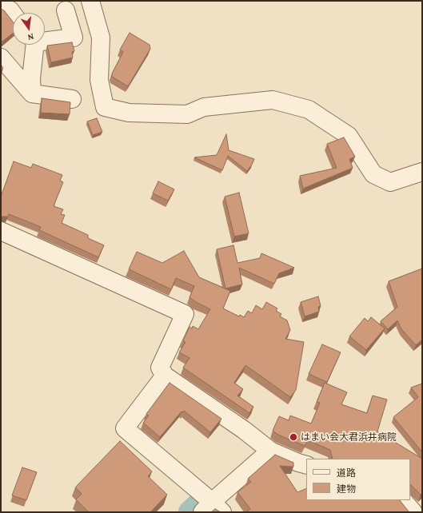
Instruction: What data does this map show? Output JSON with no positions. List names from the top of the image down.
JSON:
{
  "places": ["はまい会大君浜井病院"],
  "legend": ["道路", "建物"],
  "north": "bottom"
}
